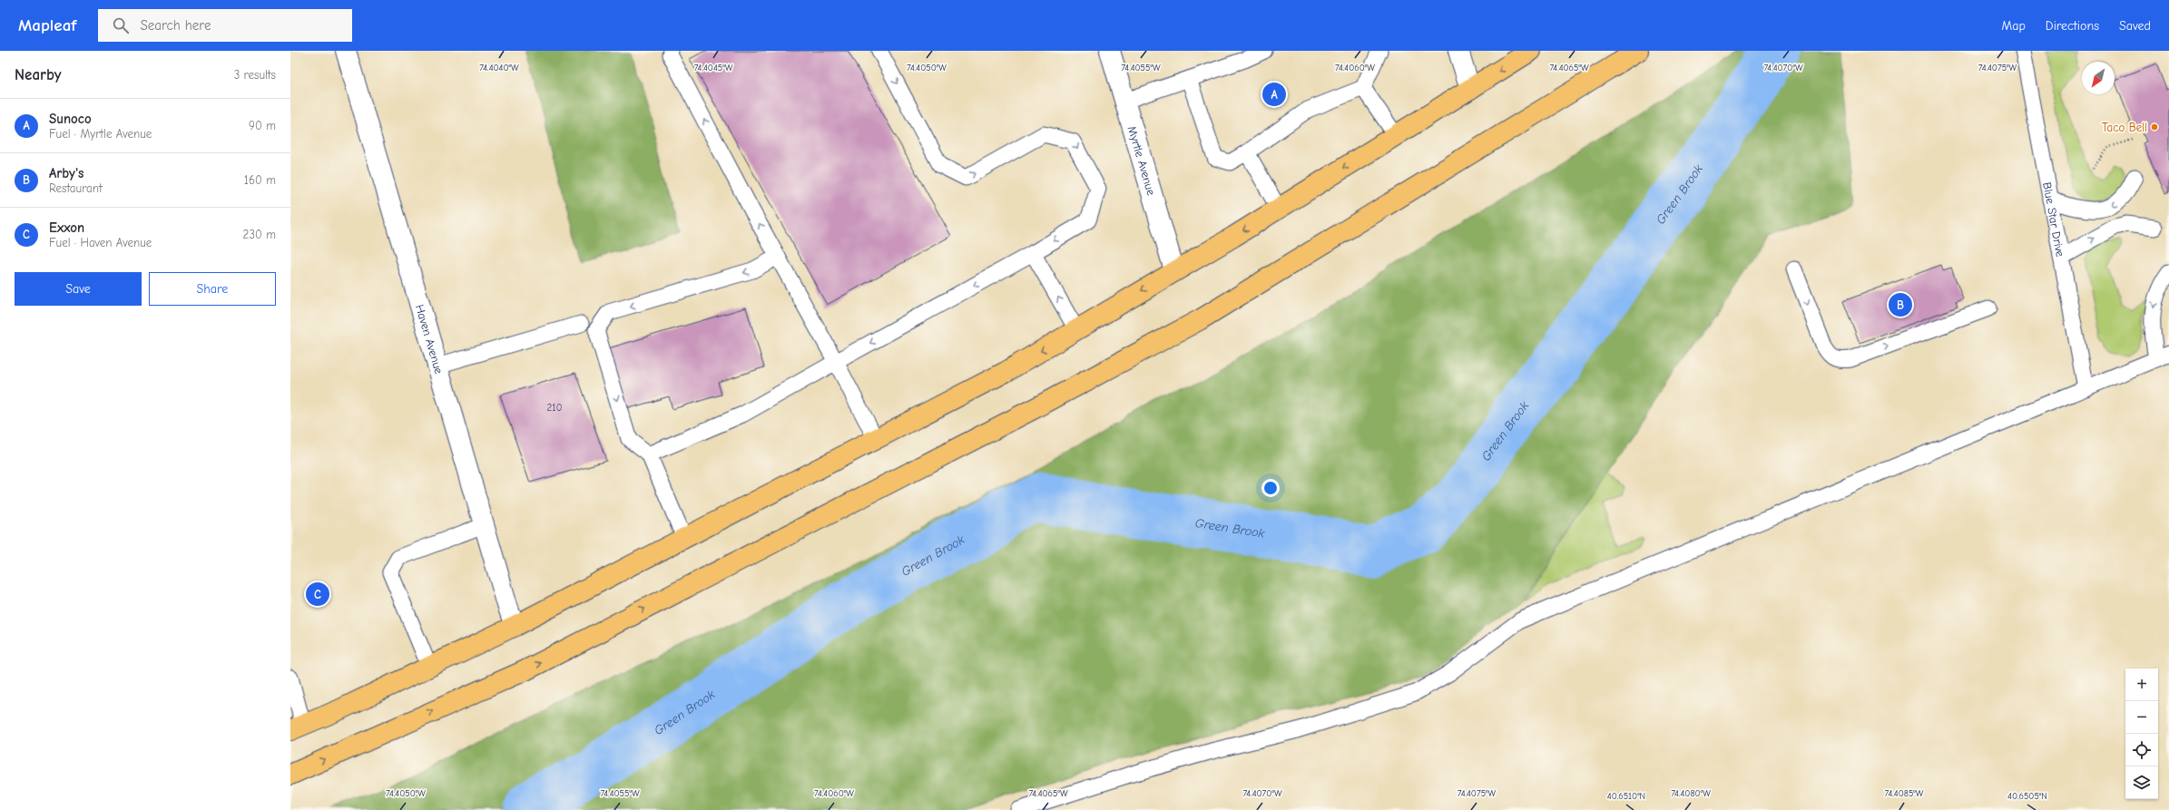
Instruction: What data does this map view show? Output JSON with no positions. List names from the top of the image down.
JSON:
{
  "streets": {
    "street": ["Myrtle Avenue", "Haven Avenue"],
    "lane": ["Blue Star Drive"]
  },
  "water": ["Green Brook"],
  "places": ["Taco Bell"],
  "house_numbers": ["210"],
  "north": "bottom left",
  "page": {
    "header": "Mapleaf",
    "search": "Search here",
    "nav": ["Map", "Directions", "Saved"],
    "heading": ["Nearby", "3 results"],
    "pins": ["A", "B", "C"],
    "list": [
      {
        "mark": "A",
        "name": "Sunoco",
        "note": "Fuel · Myrtle Avenue",
        "value": "90 m"
      },
      {
        "mark": "B",
        "name": "Arby's",
        "note": "Restaurant",
        "value": "160 m"
      },
      {
        "mark": "C",
        "name": "Exxon",
        "note": "Fuel · Haven Avenue",
        "value": "230 m"
      }
    ],
    "buttons": ["Save", "Share"],
    "map_buttons": ["+", "−"]
  },
  "coordinates": [
    "74.4040°W",
    "74.4045°W",
    "74.4050°W",
    "74.4055°W",
    "74.4060°W",
    "74.4065°W",
    "74.4070°W",
    "74.4075°W",
    "74.4080°W",
    "74.4085°W",
    "40.6510°N",
    "40.6505°N"
  ]
}
